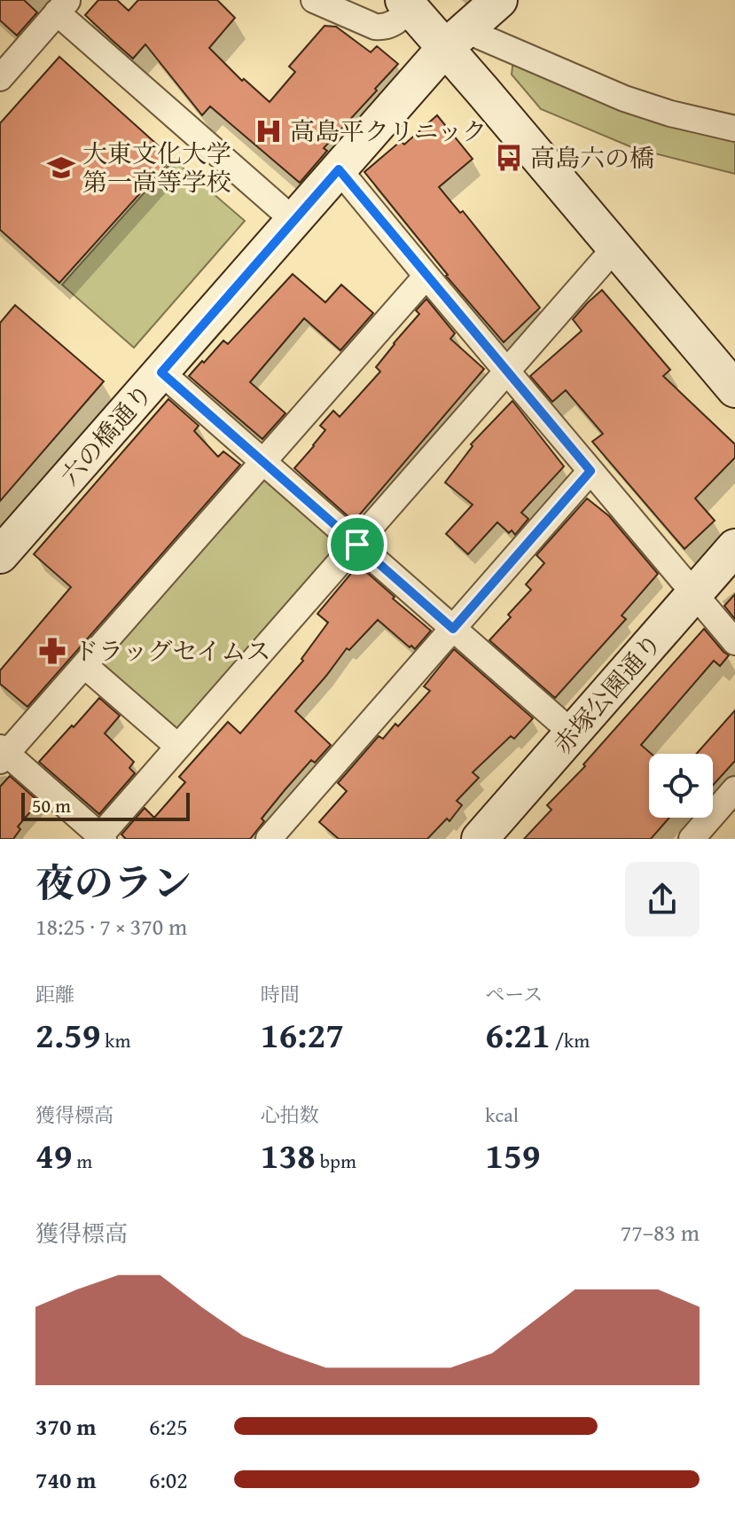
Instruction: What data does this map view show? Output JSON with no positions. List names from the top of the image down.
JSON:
{
  "streets": {
    "street": ["六の橋通り", "赤塚公園通り"]
  },
  "places": {
    "hospital": ["高島平クリニック"],
    "bus stop": ["高島六の橋"],
    "school or university": ["大東文化大学 第一高等学校"],
    "pharmacy": ["ドラッグセイムス"]
  },
  "scale_bar": "50 m",
  "page": {
    "scale": "50 m",
    "heading": ["夜のラン", "18:25 · 7 × 370 m"],
    "stats": [
      ["距離", "2.59 km"],
      ["時間", "16:27"],
      ["ペース", "6:21 /km"],
      ["獲得標高", "49 m"],
      ["心拍数", "138 bpm"],
      ["kcal", "159"]
    ],
    "chart": ["獲得標高", "77–83 m"],
    "list": [
      {
        "name": "370 m",
        "note": "6:25"
      },
      {
        "name": "740 m",
        "note": "6:02"
      }
    ]
  }
}
